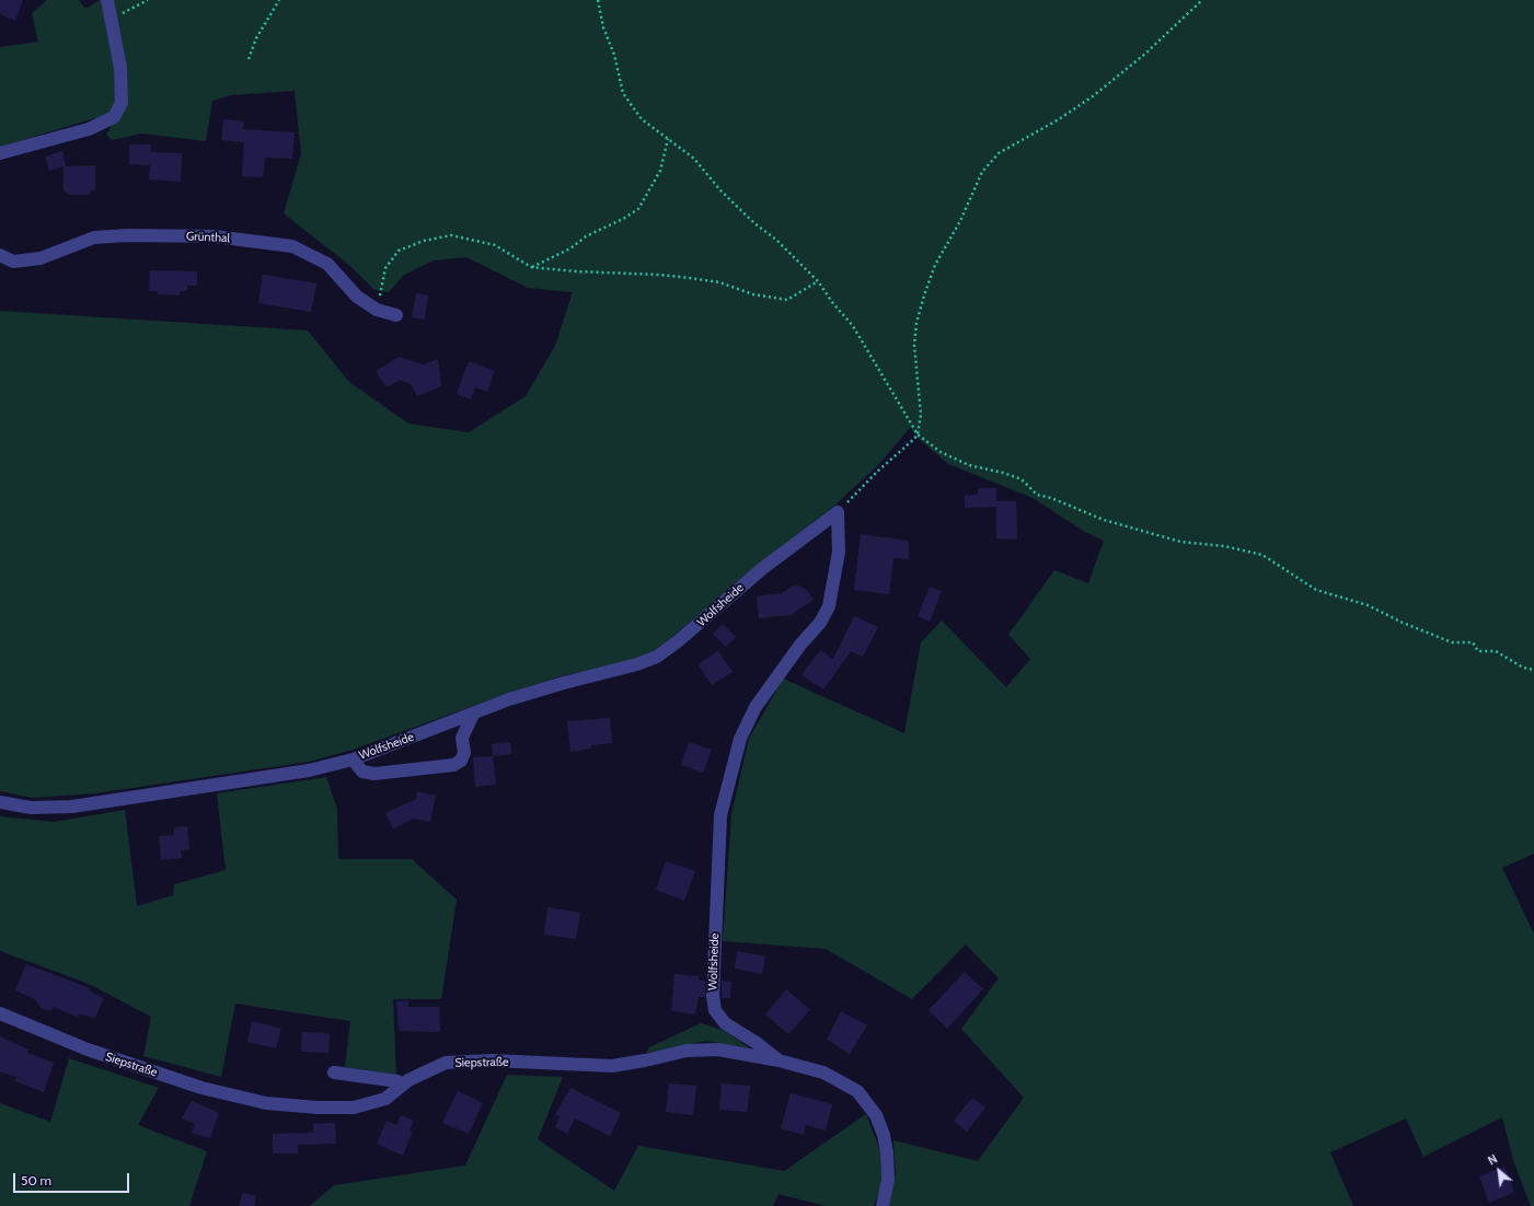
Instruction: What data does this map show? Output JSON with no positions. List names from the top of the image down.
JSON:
{
  "streets": {
    "street": ["Grünthal", "Wolfsheide", "Siepstraße"]
  },
  "crossings": [
    ["Wolfsheide", "Siepstraße"]
  ],
  "scale_bar": "50 m",
  "north": "top left"
}
